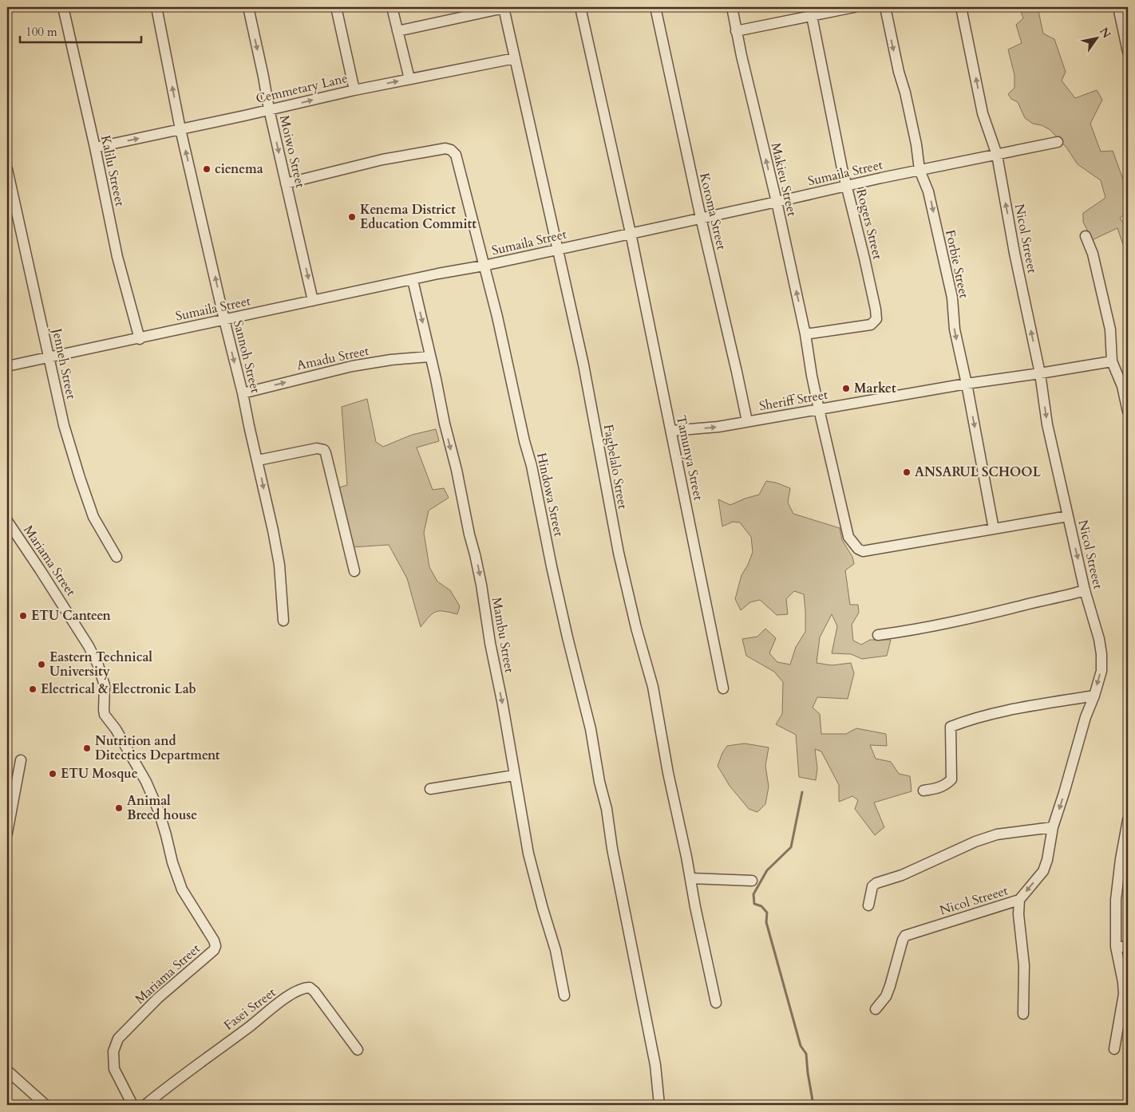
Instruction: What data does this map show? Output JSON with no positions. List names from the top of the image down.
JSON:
{
  "streets": {
    "street": [
      "Cemmetary Lane",
      "Moiwo Street",
      "Kalilu Streeet",
      "Sumaila Street",
      "Makieu Street",
      "Koroma Street",
      "Rogers Street",
      "Nicol Streeet",
      "Forbie Street",
      "Sannoh Street",
      "Amadu Street",
      "Jenneh Street",
      "Sheriff Street",
      "Tamunya Street",
      "Fagbelalo Street",
      "Hindowa Street",
      "Mariama Street",
      "Mambu Street",
      "Fasei Street"
    ]
  },
  "crossings": [
    ["Cemmetary Lane", "Moiwo Street"],
    ["Cemmetary Lane", "Kalilu Streeet"],
    ["Cemmetary Lane", "Sannoh Street"],
    ["Cemmetary Lane", "Fagbelalo Street"],
    ["Moiwo Street", "Sumaila Street"],
    ["Moiwo Street", "Hindowa Street"],
    ["Kalilu Streeet", "Sumaila Street"],
    ["Sumaila Street", "Makieu Street"],
    ["Sumaila Street", "Koroma Street"],
    ["Sumaila Street", "Rogers Street"],
    ["Sumaila Street", "Nicol Streeet"],
    ["Sumaila Street", "Forbie Street"],
    ["Sumaila Street", "Sannoh Street"],
    ["Sumaila Street", "Jenneh Street"],
    ["Sumaila Street", "Tamunya Street"],
    ["Sumaila Street", "Fagbelalo Street"],
    ["Sumaila Street", "Hindowa Street"],
    ["Sumaila Street", "Mambu Street"],
    ["Makieu Street", "Rogers Street"],
    ["Makieu Street", "Nicol Streeet"],
    ["Makieu Street", "Forbie Street"],
    ["Makieu Street", "Sheriff Street"],
    ["Koroma Street", "Sheriff Street"],
    ["Nicol Streeet", "Sheriff Street"],
    ["Forbie Street", "Sheriff Street"],
    ["Sannoh Street", "Amadu Street"],
    ["Amadu Street", "Mambu Street"],
    ["Sheriff Street", "Tamunya Street"]
  ],
  "one_way": [
    "Cemmetary Lane",
    "Moiwo Street",
    "Makieu Street",
    "Forbie Street",
    "Amadu Street",
    "Mambu Street"
  ],
  "places": [
    "cienema",
    "Kenema District Education Committ",
    "Market",
    "ANSARUL SCHOOL",
    "ETU Canteen",
    "Eastern Technical University",
    "Electrical & Electronic Lab",
    "Nutrition and Ditectics Department",
    "ETU Mosque",
    "Animal Breed house"
  ],
  "scale_bar": "100 m",
  "north": "top right"
}
